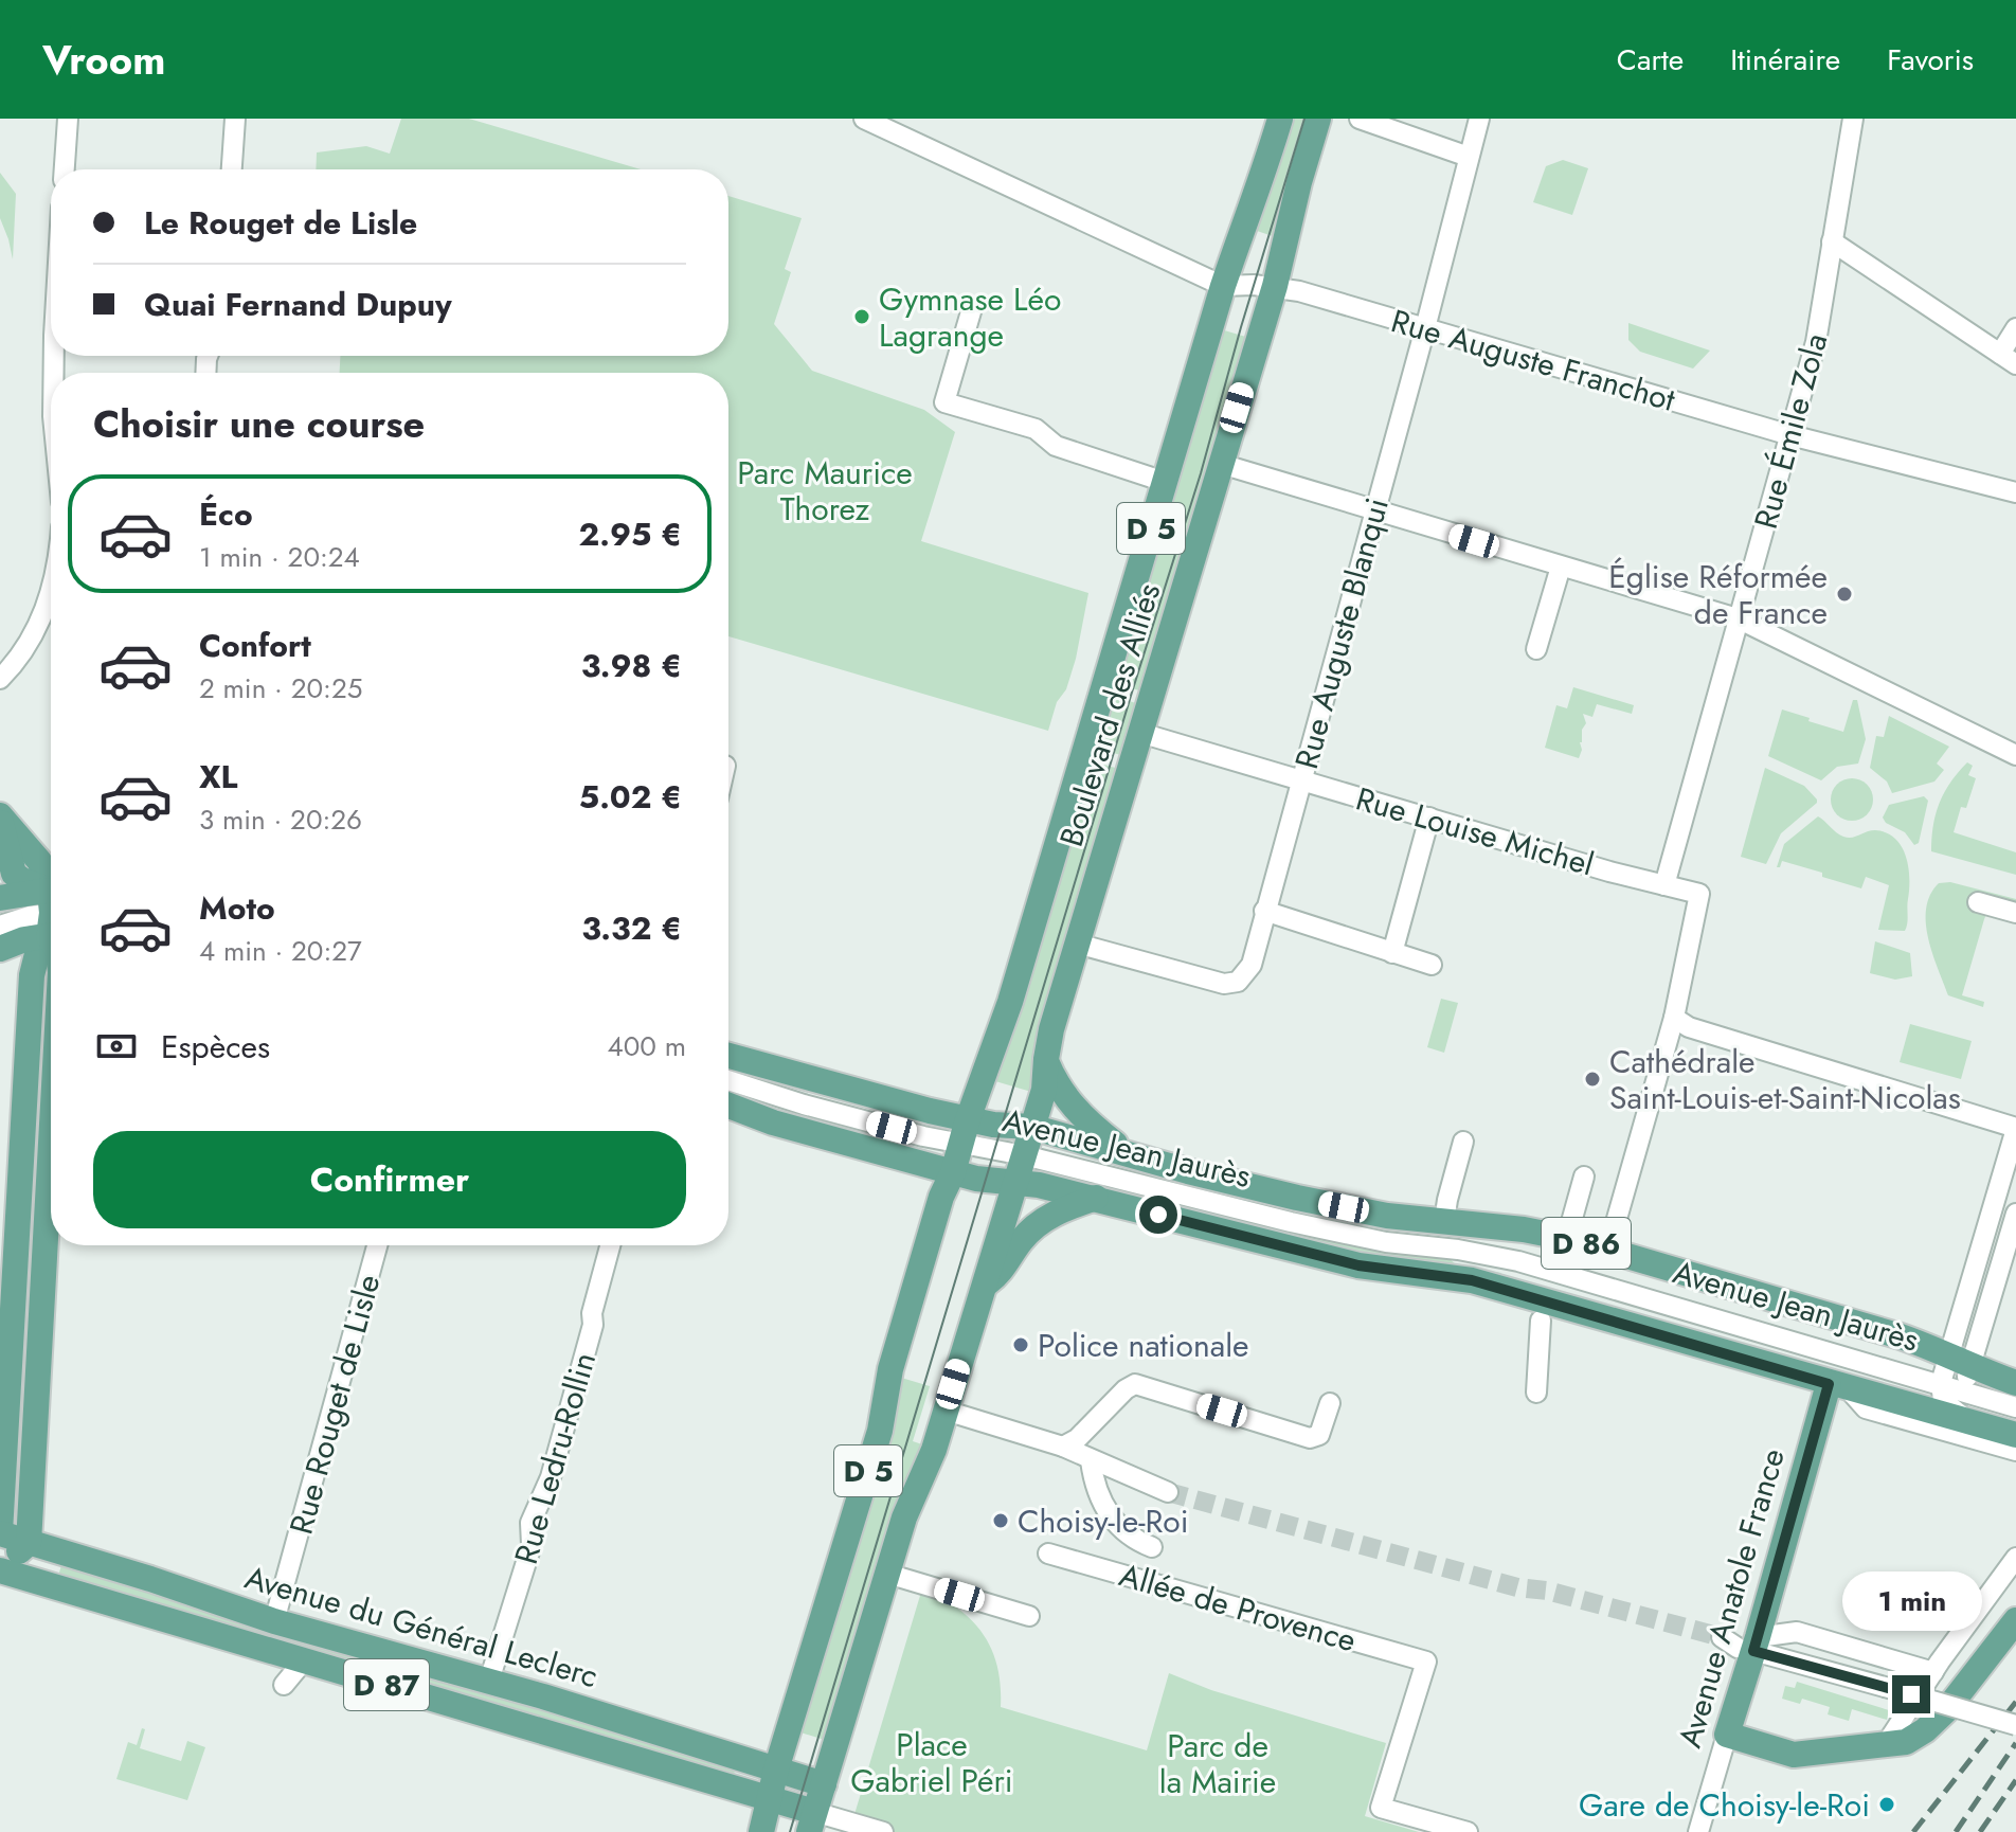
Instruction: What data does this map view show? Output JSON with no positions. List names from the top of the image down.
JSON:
{
  "streets": {
    "main road": [
      "D 5",
      "Boulevard des Alliés",
      "Avenue Jean Jaurès",
      "D 86",
      "Avenue Anatole France",
      "Avenue du Général Leclerc",
      "D 87"
    ],
    "street": [
      "Rue Auguste Franchot",
      "Rue Émile Zola",
      "Rue Auguste Blanqui",
      "Rue Louise Michel",
      "Rue Rouget de Lisle",
      "Rue Ledru-Rollin",
      "Allée de Provence"
    ]
  },
  "crossings": [
    ["Rue Auguste Franchot", "Rue Émile Zola"],
    ["Rue Auguste Franchot", "D 5"],
    ["Rue Auguste Franchot", "Rue Auguste Blanqui"],
    ["Rue Auguste Franchot", "Boulevard des Alliés"],
    ["Rue Émile Zola", "Rue Louise Michel"],
    ["D 5", "Boulevard des Alliés"],
    ["D 5", "Avenue Jean Jaurès"],
    ["D 5", "D 86"],
    ["D 5", "Avenue du Général Leclerc"],
    ["Rue Auguste Blanqui", "Boulevard des Alliés"],
    ["Rue Auguste Blanqui", "Rue Louise Michel"],
    ["Boulevard des Alliés", "Rue Louise Michel"],
    ["Boulevard des Alliés", "Avenue Jean Jaurès"],
    ["Boulevard des Alliés", "D 86"],
    ["Avenue Jean Jaurès", "D 86"],
    ["Avenue Jean Jaurès", "Avenue Anatole France"],
    ["Rue Rouget de Lisle", "Avenue du Général Leclerc"],
    ["Rue Ledru-Rollin", "Avenue du Général Leclerc"]
  ],
  "parks": ["Parc Maurice Thorez", "Place Gabriel Péri", "Parc de la Mairie"],
  "places": [
    "Gymnase Léo Lagrange",
    "Église Réformée de France",
    "Cathédrale Saint-Louis-et-Saint-Nicolas",
    "Police nationale",
    "Choisy-le-Roi",
    "Gare de Choisy-le-Roi"
  ],
  "page": {
    "header": "Vroom",
    "nav": ["Carte", "Itinéraire", "Favoris"],
    "banner": ["Le Rouget de Lisle", "Quai Fernand Dupuy"],
    "heading": "Choisir une course",
    "list": [
      {
        "name": "Éco",
        "note": "1 min · 20:24",
        "value": "2.95 €"
      },
      {
        "name": "Confort",
        "note": "2 min · 20:25",
        "value": "3.98 €"
      },
      {
        "name": "XL",
        "note": "3 min · 20:26",
        "value": "5.02 €"
      },
      {
        "name": "Moto",
        "note": "4 min · 20:27",
        "value": "3.32 €"
      }
    ],
    "pay": ["Espèces", "400 m"],
    "buttons": "Confirmer",
    "bubble": "1 min"
  }
}
